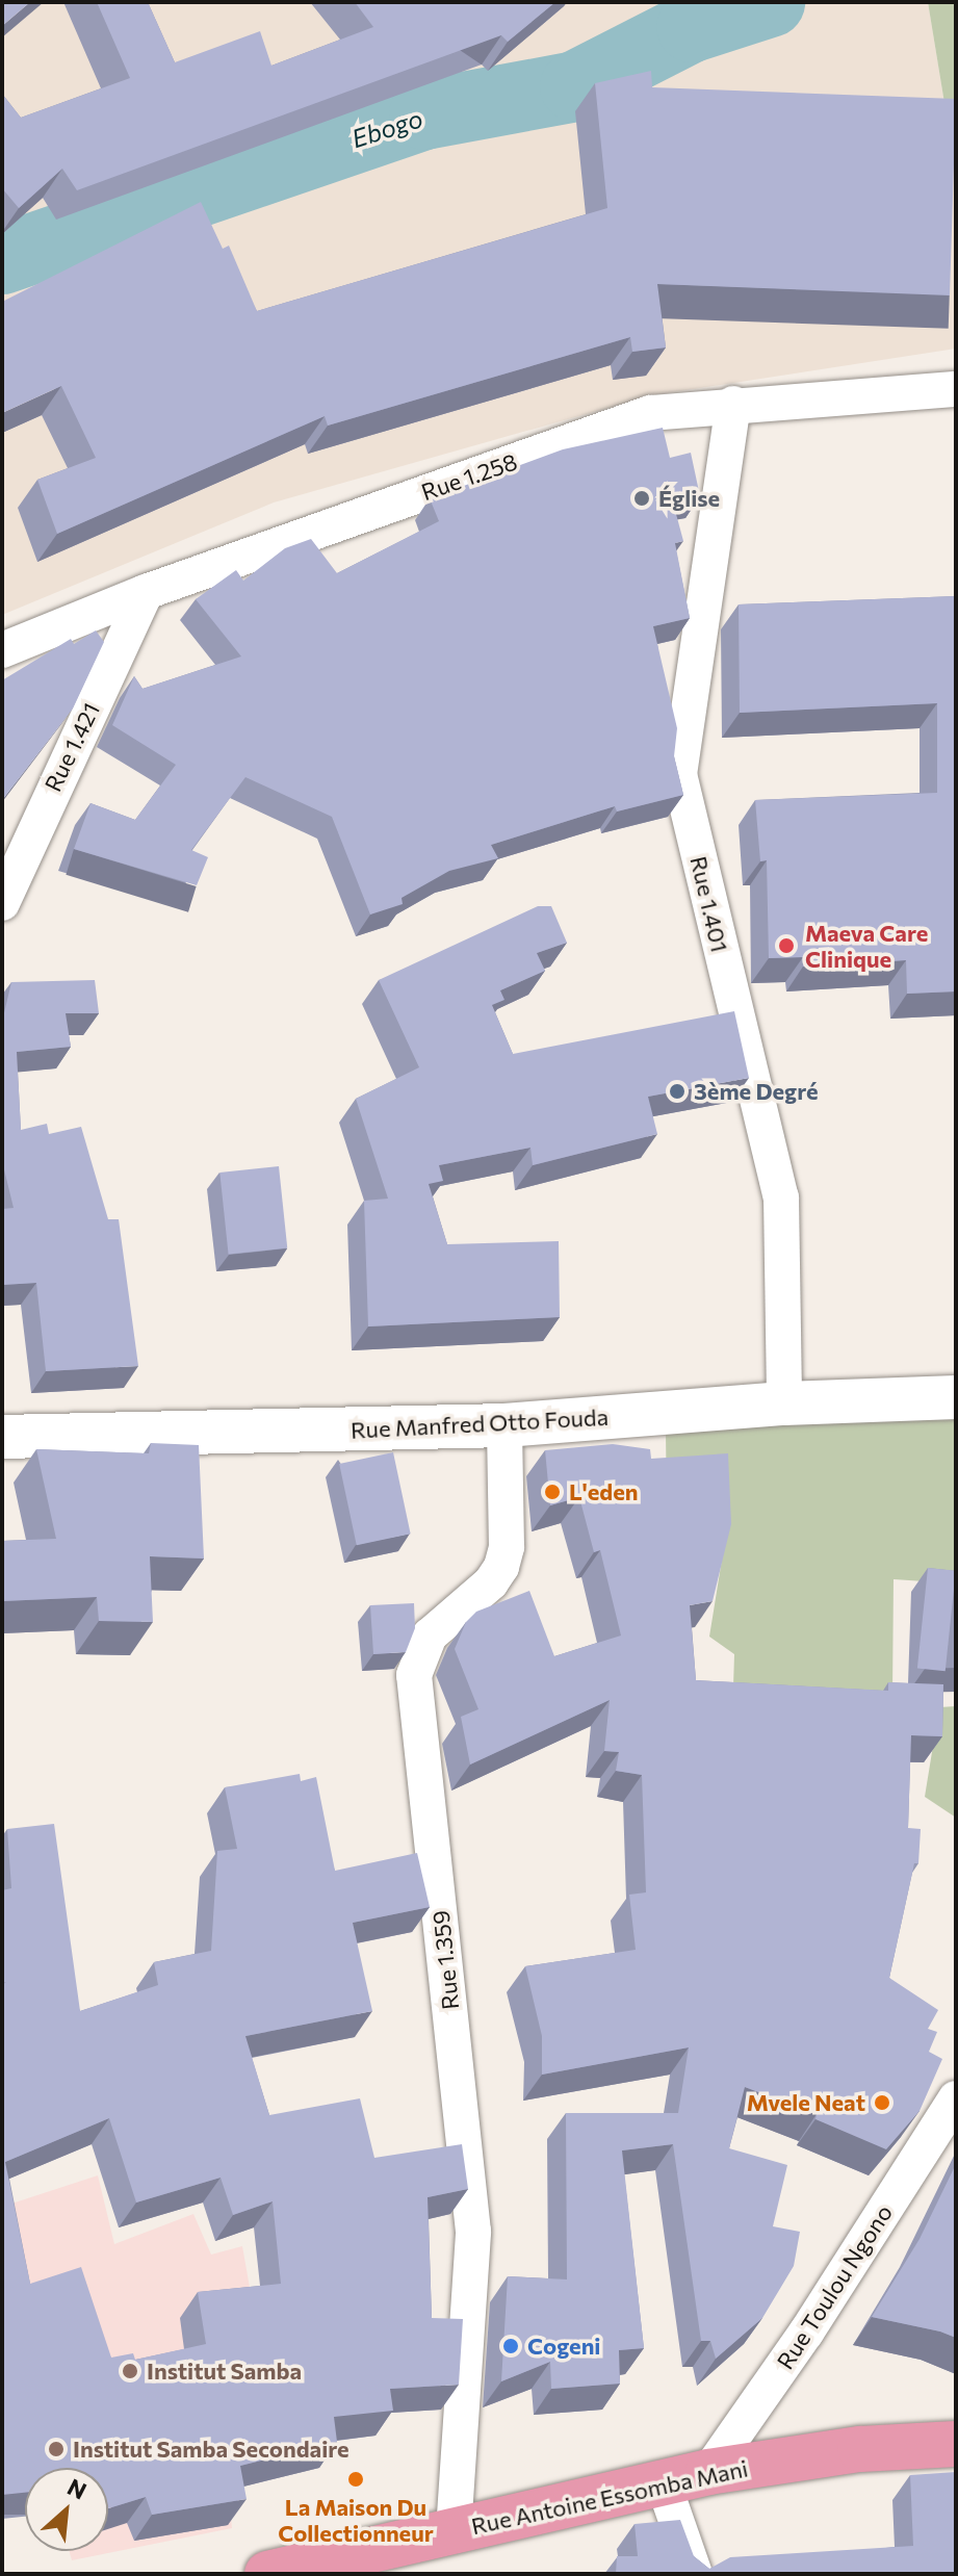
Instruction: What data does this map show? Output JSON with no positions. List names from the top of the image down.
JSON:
{
  "streets": {
    "main road": ["Rue Antoine Essomba Mani"],
    "street": [
      "Rue 1.258",
      "Rue 1.421",
      "Rue 1.401",
      "Rue Manfred Otto Fouda",
      "Rue 1.359",
      "Rue Toulou Ngono"
    ]
  },
  "crossings": [
    ["Rue 1.258", "Rue 1.421"],
    ["Rue 1.258", "Rue 1.401"],
    ["Rue 1.401", "Rue Manfred Otto Fouda"],
    ["Rue Manfred Otto Fouda", "Rue 1.359"],
    ["Rue 1.359", "Rue Antoine Essomba Mani"],
    ["Rue Toulou Ngono", "Rue Antoine Essomba Mani"]
  ],
  "water": ["Ebogo"],
  "places": [
    "Église",
    "Maeva Care Clinique",
    "3ème Degré",
    "L'eden",
    "Mvele Neat",
    "Cogeni",
    "Institut Samba",
    "Institut Samba Secondaire",
    "La Maison Du Collectionneur"
  ],
  "north": "top right"
}
